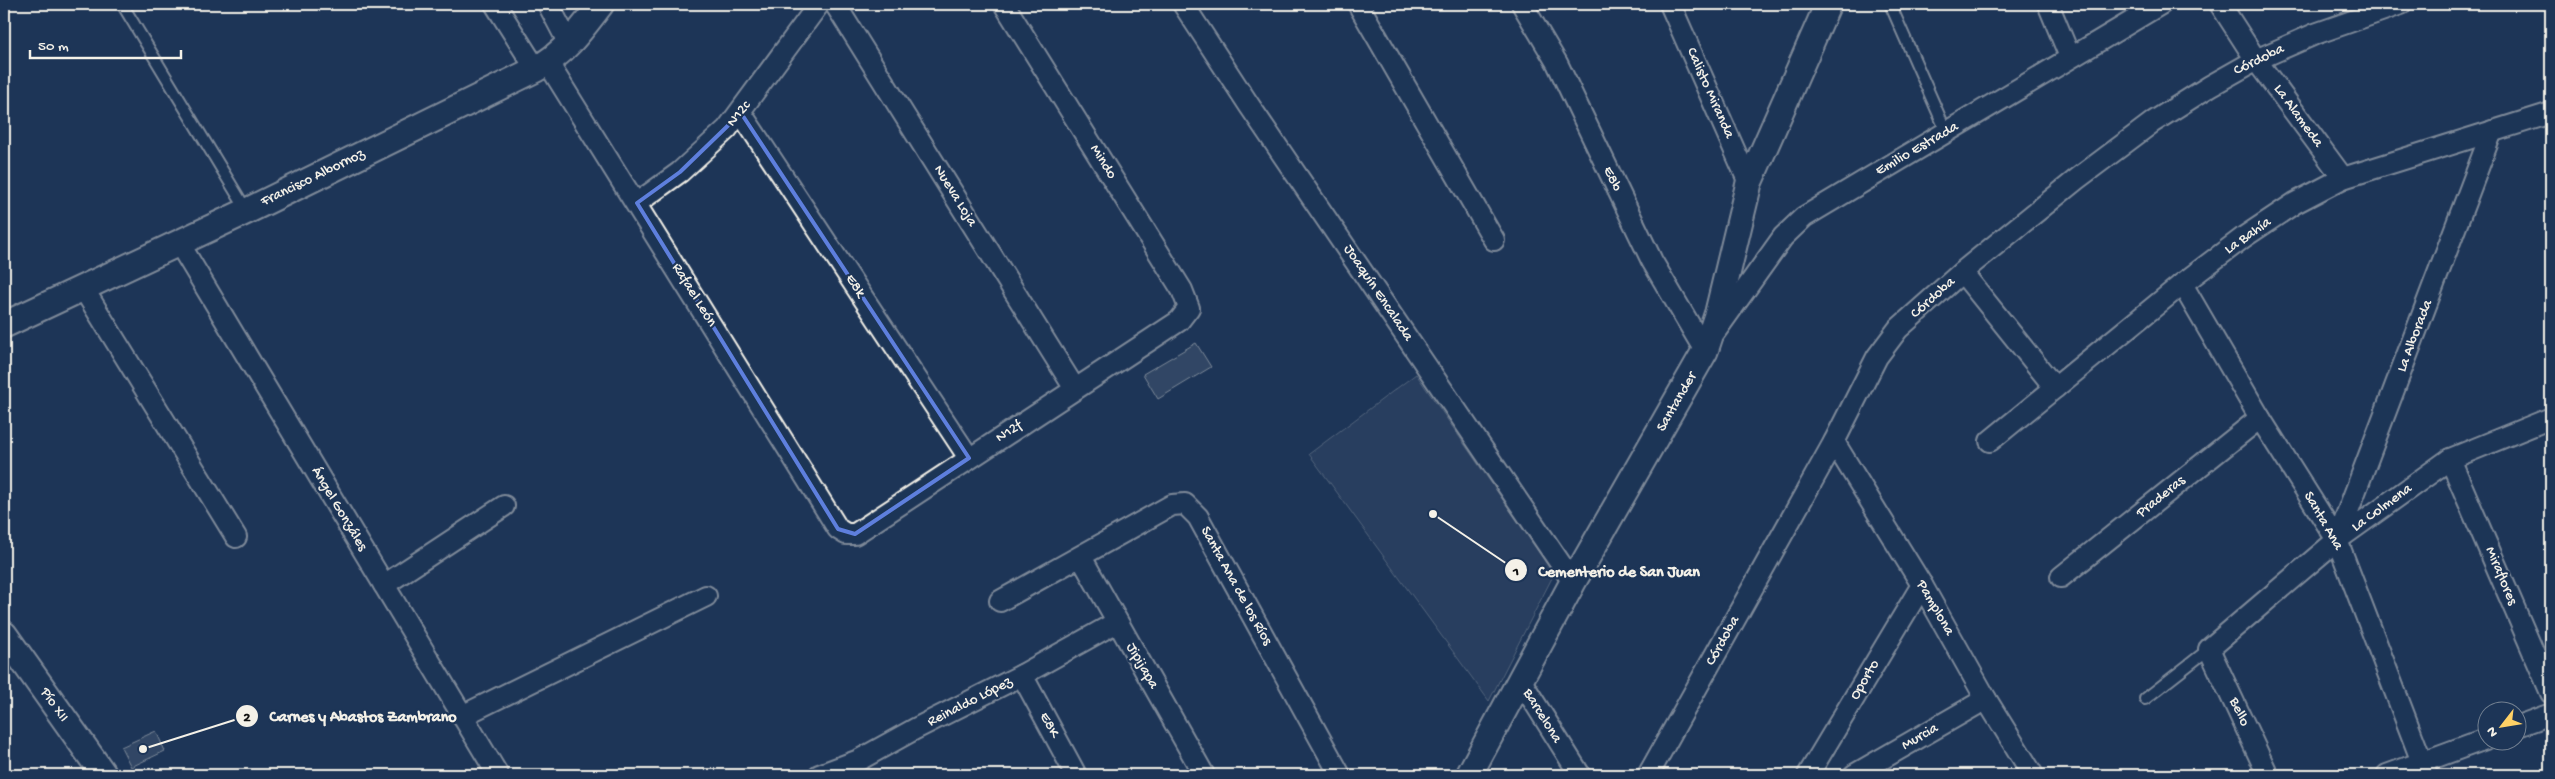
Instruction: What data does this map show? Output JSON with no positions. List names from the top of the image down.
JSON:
{
  "streets": {
    "street": [
      "Córdoba",
      "Calisto Miranda",
      "N12c",
      "La Alameda",
      "Emilio Estrada",
      "Mindo",
      "Francisco Albornoz",
      "E8b",
      "Nueva Loja",
      "La Bahía",
      "E8k",
      "Joaquín Encalada",
      "Rafael León",
      "La Alborada",
      "Santander",
      "N12f",
      "Praderas",
      "La Colmena",
      "Ángel Gonzáles",
      "Santa Ana",
      "Miraflores",
      "Santa Ana de los Ríos",
      "Pamplona",
      "Jipijapa",
      "Oporto",
      "Reinaldo López",
      "Pío XII",
      "Bello",
      "Barcelona",
      "E8K",
      "Murcia"
    ]
  },
  "crossings": [
    ["Córdoba", "La Alameda"],
    ["Córdoba", "Pamplona"],
    ["Calisto Miranda", "Santander"],
    ["N12c", "E8k"],
    ["N12c", "Rafael León"],
    ["La Alameda", "La Bahía"],
    ["Emilio Estrada", "E8b"],
    ["Emilio Estrada", "Santander"],
    ["Mindo", "N12f"],
    ["Francisco Albornoz", "Rafael León"],
    ["Francisco Albornoz", "Ángel Gonzáles"],
    ["E8b", "Santander"],
    ["Nueva Loja", "N12f"],
    ["La Bahía", "La Alborada"],
    ["La Bahía", "Santa Ana"],
    ["E8k", "N12f"],
    ["Joaquín Encalada", "Santander"],
    ["Rafael León", "N12f"],
    ["La Alborada", "La Colmena"],
    ["La Alborada", "Santa Ana"],
    ["Santander", "Barcelona"],
    ["Praderas", "Santa Ana"],
    ["La Colmena", "Santa Ana"],
    ["La Colmena", "Miraflores"],
    ["La Colmena", "Bello"],
    ["Santa Ana de los Ríos", "Jipijapa"],
    ["Pamplona", "Oporto"],
    ["Pamplona", "Murcia"],
    ["Jipijapa", "Reinaldo López"],
    ["Reinaldo López", "E8K"]
  ],
  "places": ["Cementerio de San Juan", "Carnes y Abastos Zambrano"],
  "scale_bar": "50 m",
  "north": "bottom left"
}
